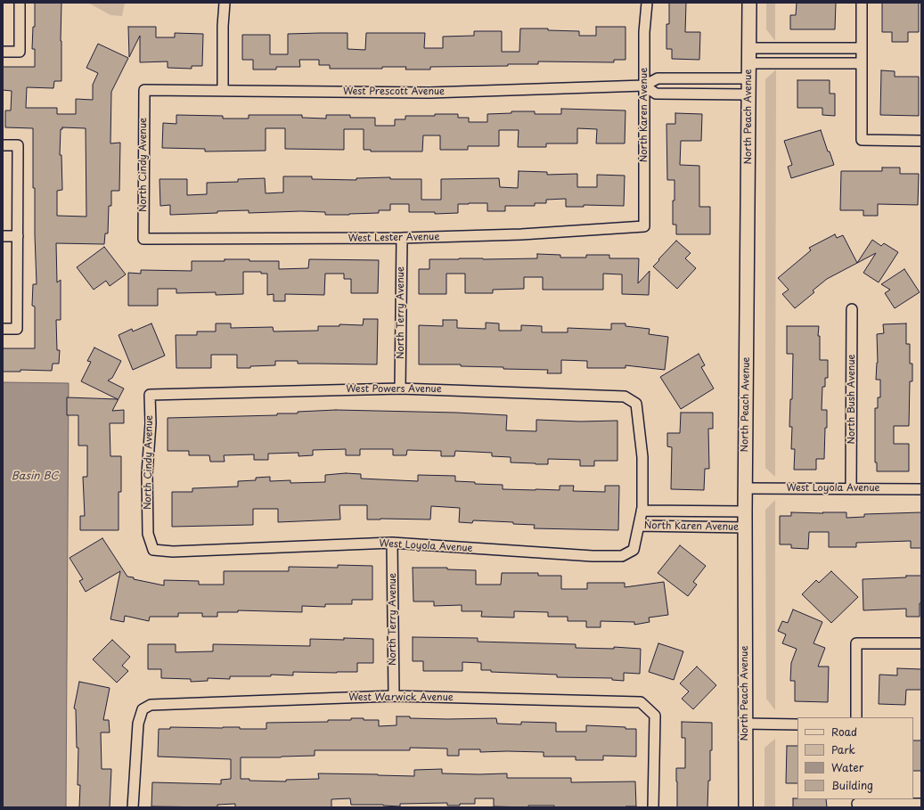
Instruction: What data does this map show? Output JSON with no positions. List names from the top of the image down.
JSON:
{
  "streets": {
    "street": [
      "West Prescott Avenue",
      "North Karen Avenue",
      "North Peach Avenue",
      "North Cindy Avenue",
      "West Lester Avenue",
      "North Terry Avenue",
      "West Powers Avenue",
      "North Bush Avenue",
      "West Loyola Avenue",
      "West Warwick Avenue"
    ]
  },
  "crossings": [
    ["West Prescott Avenue", "North Karen Avenue"],
    ["West Prescott Avenue", "North Peach Avenue"],
    ["West Prescott Avenue", "North Cindy Avenue"],
    ["North Karen Avenue", "North Peach Avenue"],
    ["North Karen Avenue", "West Lester Avenue"],
    ["North Karen Avenue", "West Powers Avenue"],
    ["North Karen Avenue", "West Loyola Avenue"],
    ["North Peach Avenue", "West Loyola Avenue"],
    ["North Cindy Avenue", "West Lester Avenue"],
    ["North Cindy Avenue", "West Powers Avenue"],
    ["North Cindy Avenue", "West Loyola Avenue"],
    ["West Lester Avenue", "North Terry Avenue"],
    ["North Terry Avenue", "West Powers Avenue"],
    ["North Terry Avenue", "West Loyola Avenue"],
    ["North Terry Avenue", "West Warwick Avenue"],
    ["North Bush Avenue", "West Loyola Avenue"]
  ],
  "water": ["Basin BC"],
  "legend": [
    "Road",
    "Park",
    "Water",
    "Building"
  ]
}
